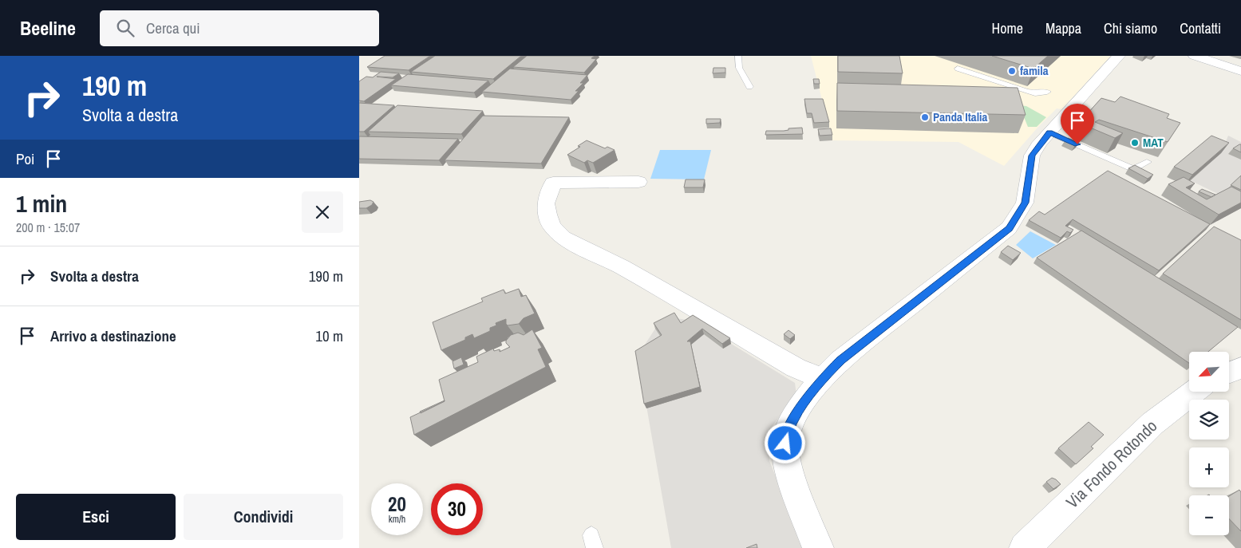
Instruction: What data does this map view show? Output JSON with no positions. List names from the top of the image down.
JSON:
{
  "streets": {
    "street": ["Via Fondo Rotondo"]
  },
  "places": ["famila", "Panda Italia", "MAT"],
  "north": "bottom left",
  "page": {
    "header": "Beeline",
    "search": "Cerca qui",
    "nav": [
      "Home",
      "Mappa",
      "Chi siamo",
      "Contatti"
    ],
    "turn": ["190 m", "Svolta a destra"],
    "then": "Poi",
    "heading": ["1 min", "200 m · 15:07"],
    "list": [
      {
        "name": "Svolta a destra",
        "value": "190 m"
      },
      {
        "name": "Arrivo a destinazione",
        "value": "10 m"
      }
    ],
    "map_buttons": ["+", "−"],
    "speed": "20 km/h",
    "limit": "30",
    "buttons": ["Esci", "Condividi"]
  }
}
